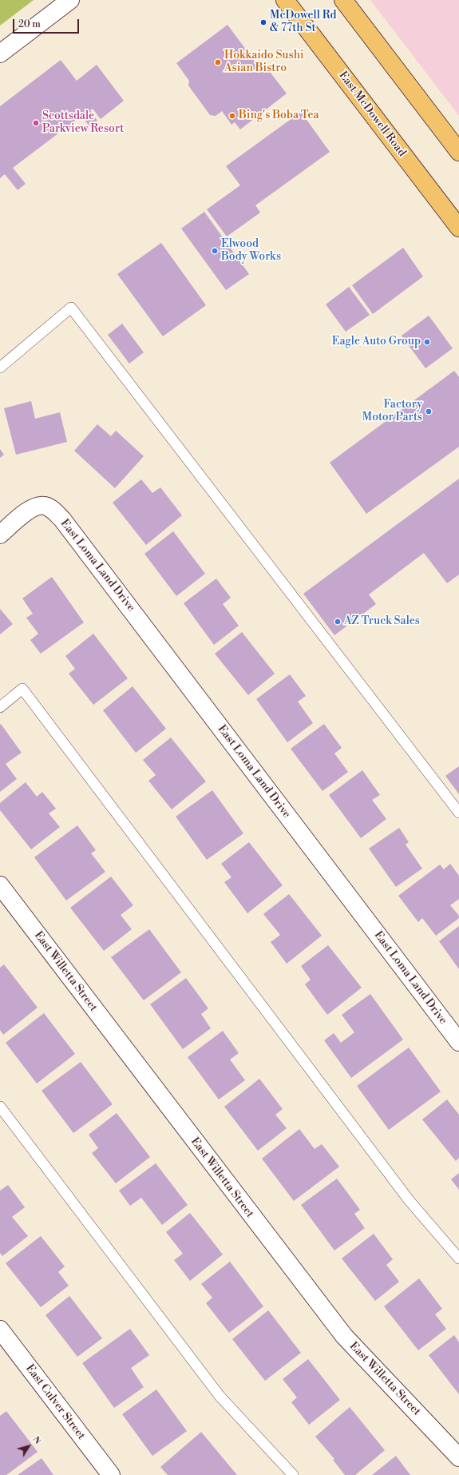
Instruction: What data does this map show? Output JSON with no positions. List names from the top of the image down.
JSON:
{
  "streets": {
    "main road": ["East McDowell Road"],
    "street": ["East Loma Land Drive", "East Willetta Street", "East Culver Street"]
  },
  "places": [
    "McDowell Rd & 77th St",
    "Hokkaido Sushi Asian Bistro",
    "Bing's Boba Tea",
    "Scottsdale Parkview Resort",
    "Elwood Body Works",
    "Eagle Auto Group",
    "Factory Motor Parts",
    "AZ Truck Sales"
  ],
  "scale_bar": "20 m",
  "north": "top right"
}
